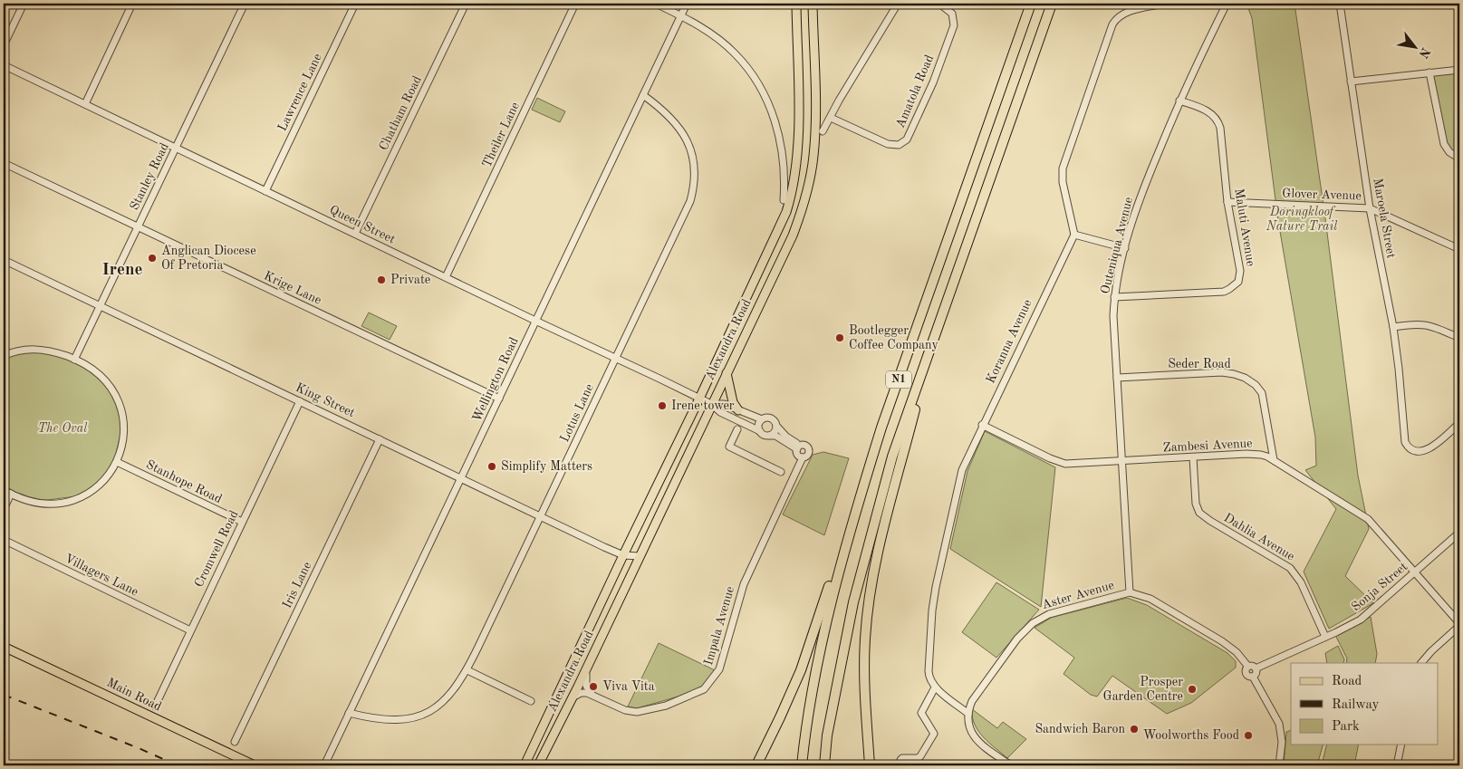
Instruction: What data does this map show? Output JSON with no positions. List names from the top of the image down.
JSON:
{
  "streets": {
    "highway": ["N1"],
    "main road": ["Alexandra Road", "Main Road"],
    "street": [
      "Amatola Road",
      "Lawrence Lane",
      "Chatham Road",
      "Theiler Lane",
      "Stanley Road",
      "Glover Avenue",
      "Maroela Street",
      "Queen Street",
      "Maluti Avenue",
      "Outeniqua Avenue",
      "Krige Lane",
      "Koranna Avenue",
      "Seder Road",
      "Wellington Road",
      "King Street",
      "Lotus Lane",
      "Zambesi Avenue",
      "Stanhope Road",
      "Dahlia Avenue",
      "Cromwell Road",
      "Villagers Lane",
      "Iris Lane",
      "Sonja Street",
      "Aster Avenue",
      "Impala Avenue"
    ]
  },
  "crossings": [
    ["Lawrence Lane", "Queen Street"],
    ["Chatham Road", "Queen Street"],
    ["Theiler Lane", "Queen Street"],
    ["Stanley Road", "Queen Street"],
    ["Stanley Road", "Krige Lane"],
    ["Stanley Road", "King Street"],
    ["Glover Avenue", "Maroela Street"],
    ["Glover Avenue", "Maluti Avenue"],
    ["Queen Street", "Alexandra Road"],
    ["Queen Street", "Wellington Road"],
    ["Queen Street", "Lotus Lane"],
    ["Maluti Avenue", "Outeniqua Avenue"],
    ["Outeniqua Avenue", "Seder Road"],
    ["Outeniqua Avenue", "Zambesi Avenue"],
    ["Outeniqua Avenue", "Aster Avenue"],
    ["Krige Lane", "Wellington Road"],
    ["Alexandra Road", "King Street"],
    ["Koranna Avenue", "Zambesi Avenue"],
    ["Seder Road", "Zambesi Avenue"],
    ["Wellington Road", "King Street"],
    ["Wellington Road", "Lotus Lane"],
    ["King Street", "Lotus Lane"],
    ["King Street", "Cromwell Road"],
    ["King Street", "Iris Lane"],
    ["Zambesi Avenue", "Dahlia Avenue"],
    ["Zambesi Avenue", "Sonja Street"],
    ["Stanhope Road", "Cromwell Road"],
    ["Dahlia Avenue", "Sonja Street"],
    ["Cromwell Road", "Villagers Lane"],
    ["Sonja Street", "Aster Avenue"]
  ],
  "districts": ["Irene"],
  "parks": ["Doringkloof Nature Trail", "The Oval"],
  "places": [
    "Anglican Diocese Of Pretoria",
    "Private",
    "Bootlegger Coffee Company",
    "Irene tower",
    "Simplify Matters",
    "Viva Vita",
    "Prosper Garden Centre",
    "Sandwich Baron",
    "Woolworths Food"
  ],
  "legend": ["Road", "Railway", "Park"],
  "north": "bottom right"
}
